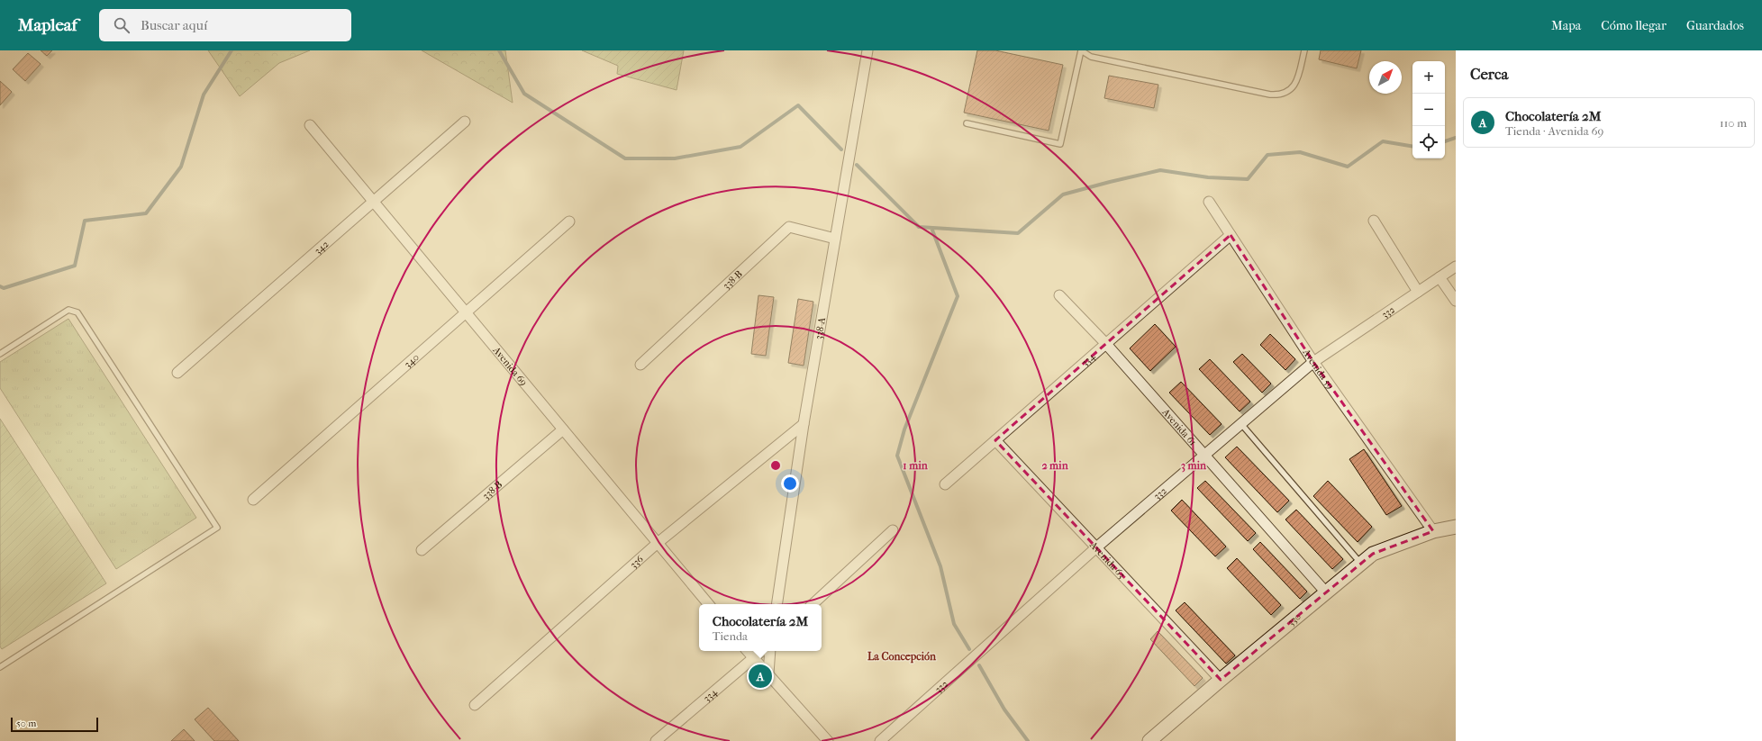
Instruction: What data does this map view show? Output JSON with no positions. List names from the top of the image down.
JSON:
{
  "streets": {
    "street": [
      "342",
      "338-B",
      "332",
      "338-A",
      "334",
      "340",
      "Avenida 69",
      "Avenida 59",
      "Avenida 61",
      "Avenida 63",
      "336",
      "330"
    ]
  },
  "crossings": [
    ["342", "Avenida 69"],
    ["338-B", "338-A"],
    ["338-B", "Avenida 69"],
    ["332", "Avenida 59"],
    ["332", "Avenida 61"],
    ["332", "Avenida 63"],
    ["338-A", "336"],
    ["334", "Avenida 59"],
    ["334", "Avenida 61"],
    ["334", "Avenida 63"],
    ["340", "Avenida 69"],
    ["Avenida 69", "336"],
    ["Avenida 59", "330"],
    ["Avenida 61", "330"],
    ["Avenida 63", "330"]
  ],
  "districts": ["La Concepción"],
  "scale_bar": "50 m",
  "north": "top right",
  "page": {
    "header": "Mapleaf",
    "search": "Buscar aquí",
    "nav": ["Mapa", "Cómo llegar", "Guardados"],
    "heading": "Cerca",
    "map_buttons": ["+", "−"],
    "list": [
      {
        "mark": "A",
        "name": "Chocolatería 2M",
        "note": "Tienda · Avenida 69",
        "value": "110 m"
      }
    ],
    "popup": ["Chocolatería 2M", "Tienda"],
    "pins": "A",
    "scale": "50 m"
  },
  "rings": ["1 min", "2 min", "3 min"]
}
